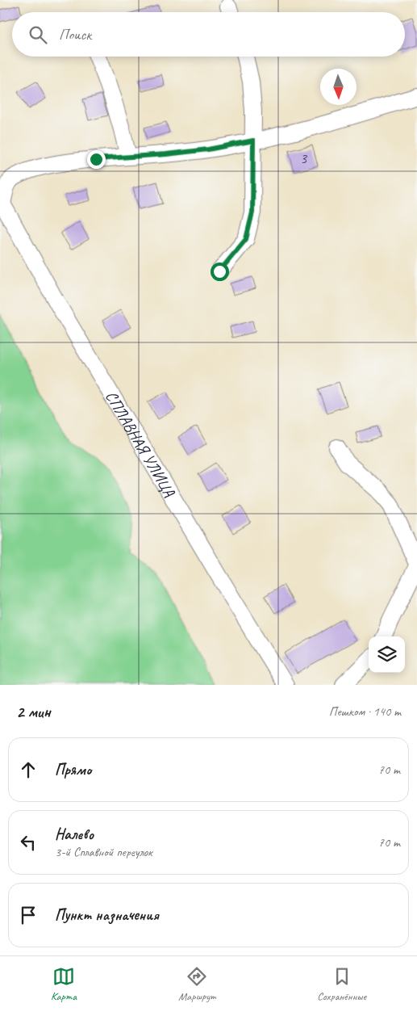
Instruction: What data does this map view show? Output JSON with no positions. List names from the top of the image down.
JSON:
{
  "streets": {
    "street": ["СПЛАВНАЯ УЛИЦА"]
  },
  "house_numbers": ["3"],
  "north": "bottom",
  "page": {
    "search": "Поиск",
    "heading": ["2 мин", "Пешком · 140 m"],
    "list": [
      ["Прямо", "70 m"],
      ["Налево", "3-й Сплавной переулок", "70 m"],
      "Пункт назначения"
    ],
    "nav": ["Карта", "Маршрут", "Сохранённые"]
  }
}
